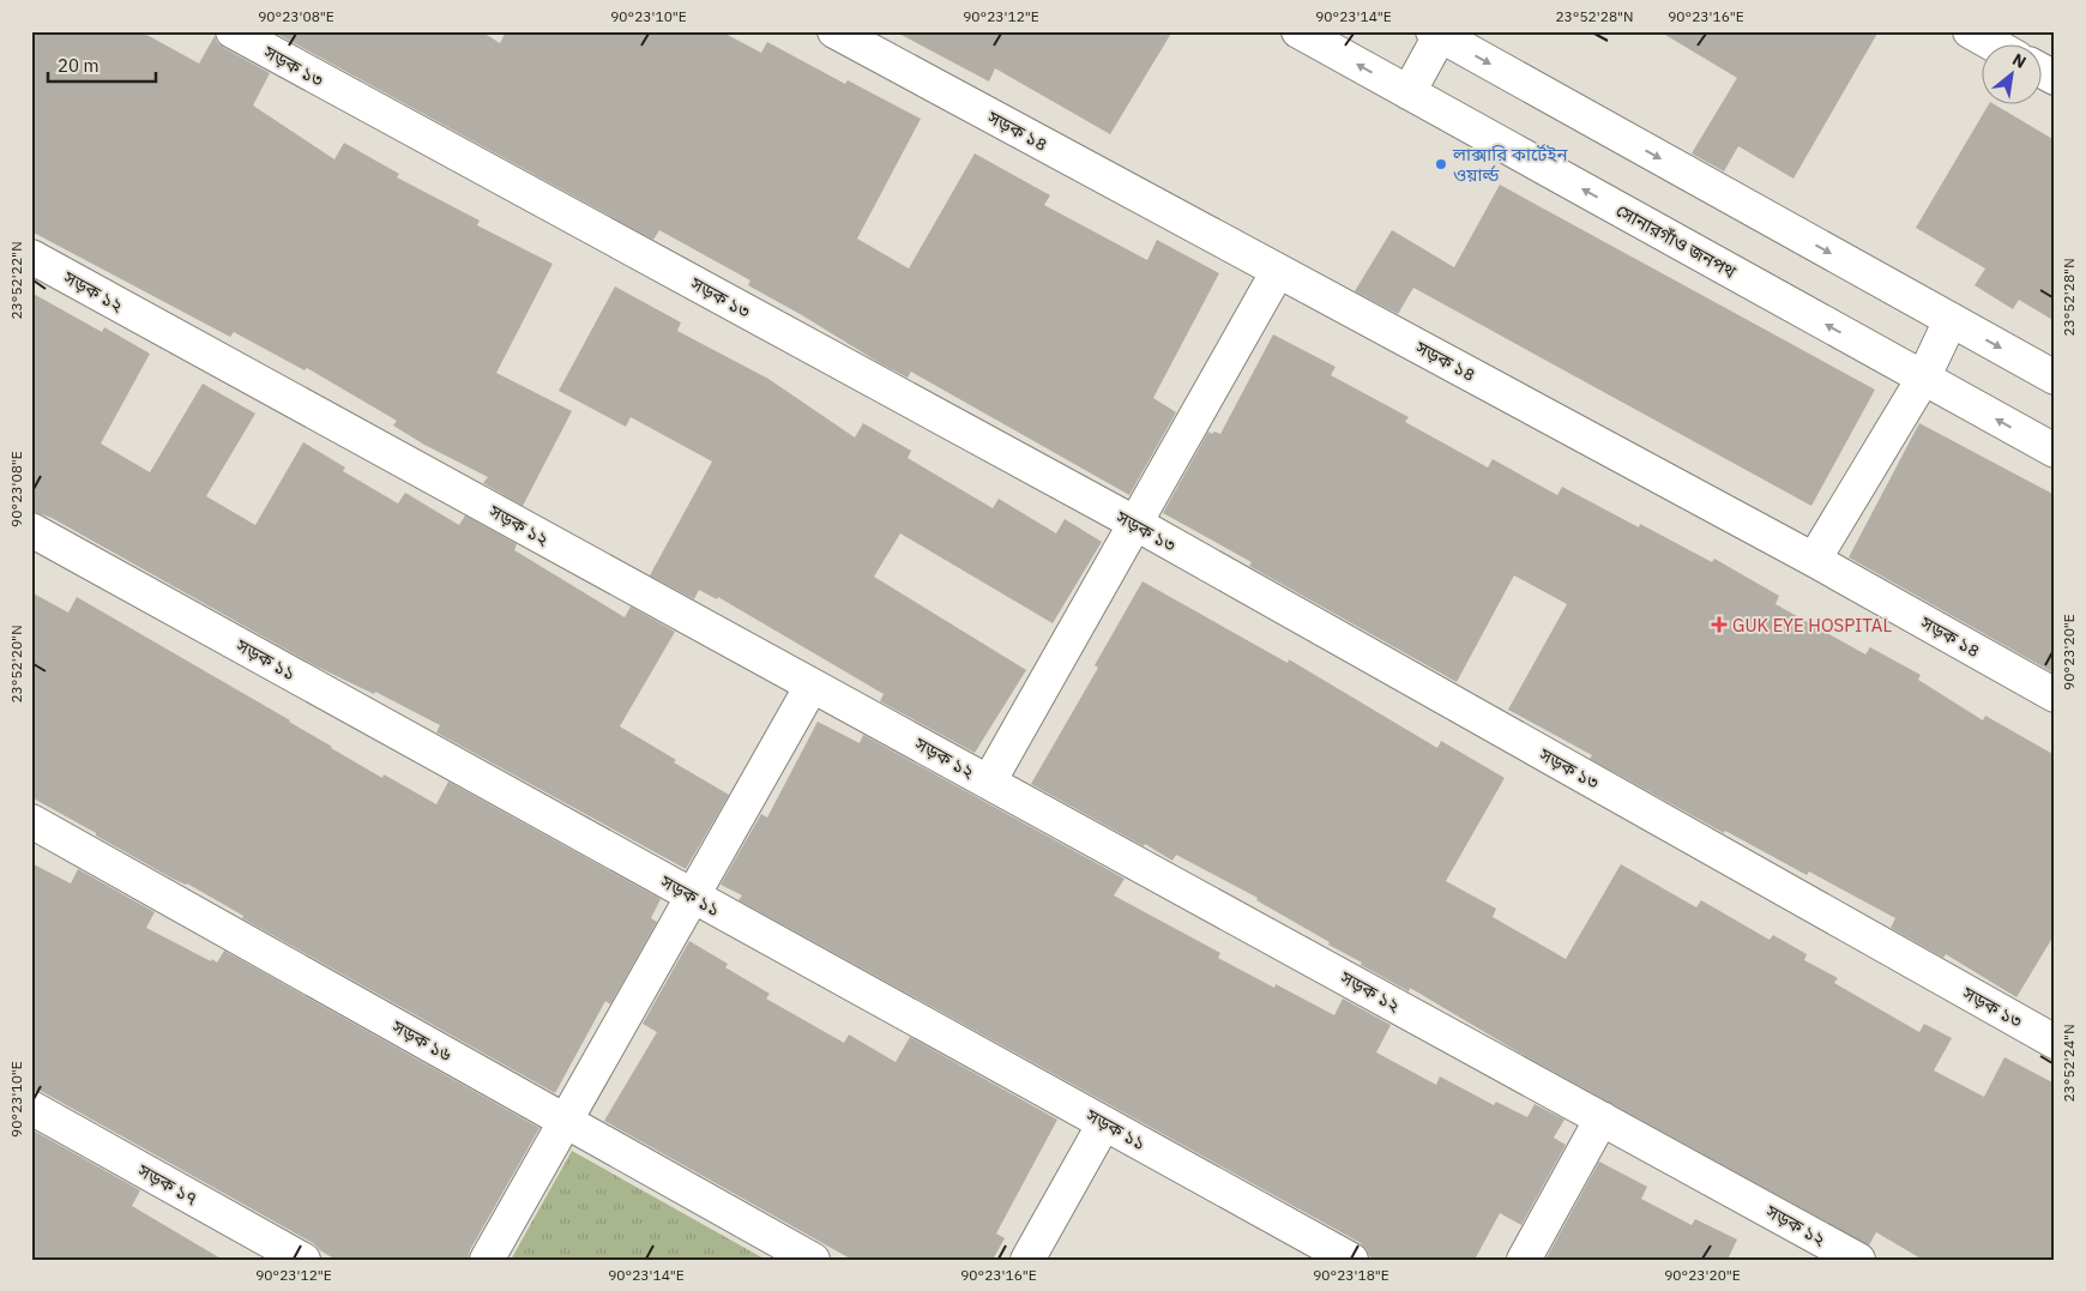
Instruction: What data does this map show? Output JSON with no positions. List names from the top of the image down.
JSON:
{
  "streets": {
    "street": [
      "সড়ক ১৩",
      "সড়ক ১৪",
      "সোনারগাঁও জনপথ",
      "সড়ক ১২",
      "সড়ক ১১",
      "সড়ক ১৬",
      "সড়ক ১৭"
    ]
  },
  "places": {
    "other": ["লাক্সারি কার্টেইন ওয়ার্ল্ড"],
    "health": ["GUK EYE HOSPITAL"]
  },
  "scale_bar": "20 m",
  "north": "top right",
  "coordinates": [
    "90°23'08\"E",
    "90°23'10\"E",
    "90°23'12\"E",
    "90°23'14\"E",
    "23°52'28\"N",
    "90°23'16\"E",
    "23°52'22\"N",
    "90°23'20\"E",
    "23°52'20\"N",
    "23°52'24\"N",
    "90°23'18\"E"
  ]
}
